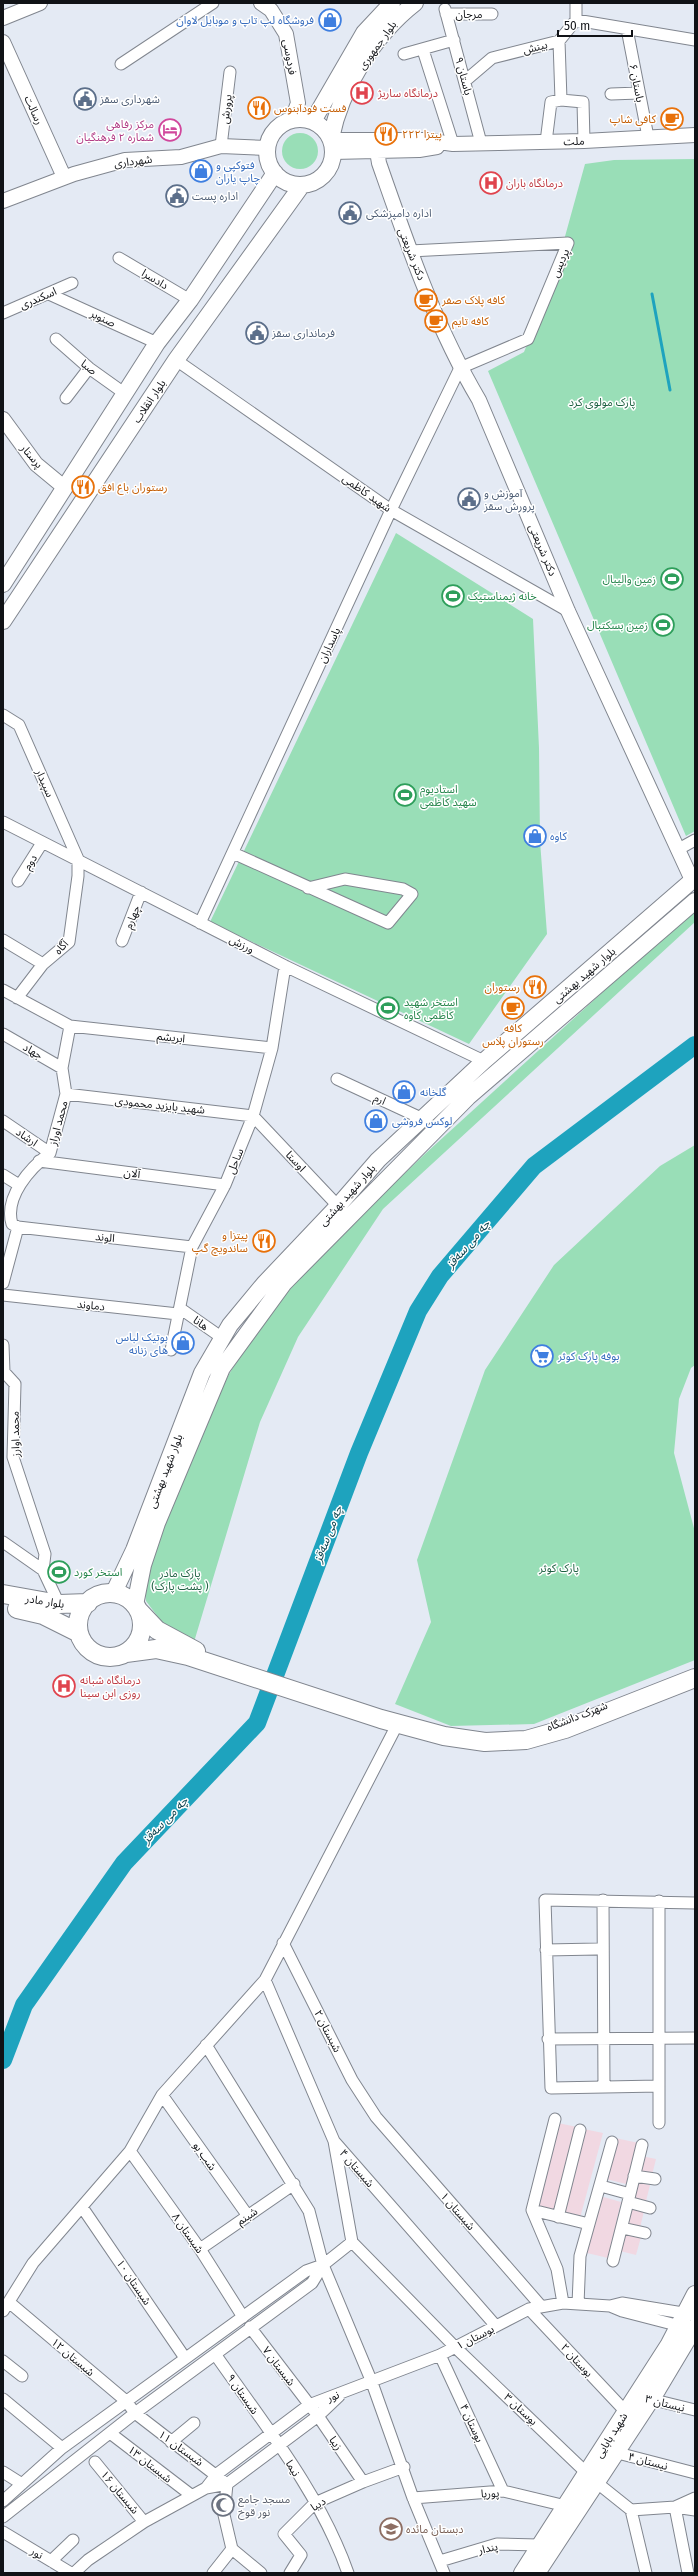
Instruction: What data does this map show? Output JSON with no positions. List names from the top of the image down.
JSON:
{
  "streets": {
    "main road": [
      "بلوار جمهوری",
      "بلوار انقلاب",
      "بلوار شهید بهشتی",
      "بلوار مادر",
      "شهرک دانشگاه",
      "شهید بابایی"
    ],
    "street": [
      "مرجان",
      "بینش",
      "فردوسی",
      "باستان ۹",
      "باستان ۶",
      "پرورش",
      "رسالت",
      "ملت",
      "شهرداری",
      "دکتر شریعتی",
      "پردیس",
      "دادسرا",
      "اسکندری",
      "صنوبر",
      "صبا",
      "پرستار",
      "شهید کاظمی",
      "پاسداران",
      "سپیدار",
      "دوم",
      "چهارم",
      "ورزش",
      "آگاه",
      "ابریشم",
      "جهاد",
      "ارم",
      "شهید بایزید محمودی",
      "محمد اوراز",
      "ارشاد",
      "ساحل",
      "اوستا",
      "آلان",
      "الوند",
      "دماوند",
      "هانا",
      "محمد اوارز",
      "شبستان ۲",
      "شب بو",
      "شبستان ۴",
      "شبستان ۱",
      "شبنم",
      "شبستان ۸",
      "شبستان ۱۰",
      "بوستان ۱",
      "شبستان ۱۲",
      "بوستان ۲",
      "شبستان ۷",
      "شبستان ۹",
      "نور",
      "نیستان ۳",
      "بوستان ۳",
      "بوستان ۴",
      "زیبا",
      "شبستان ۱۱",
      "نیستان ۴",
      "شبستان ۱۳",
      "نیما",
      "شبستان ۱۶",
      "پوریا",
      "دیبا",
      "پندار"
    ]
  },
  "crossings": [
    ["مرجان", "باستان ۹"],
    ["بلوار جمهوری", "فردوسی"],
    ["بلوار جمهوری", "ملت"],
    ["بلوار جمهوری", "شهرداری"],
    ["بلوار جمهوری", "بلوار انقلاب"],
    ["بینش", "باستان ۹"],
    ["فردوسی", "ملت"],
    ["فردوسی", "شهرداری"],
    ["فردوسی", "بلوار انقلاب"],
    ["باستان ۹", "ملت"],
    ["باستان ۶", "ملت"],
    ["پرورش", "شهرداری"],
    ["رسالت", "شهرداری"],
    ["ملت", "شهرداری"],
    ["ملت", "دکتر شریعتی"],
    ["ملت", "بلوار انقلاب"],
    ["شهرداری", "بلوار انقلاب"],
    ["دکتر شریعتی", "پردیس"],
    ["دکتر شریعتی", "شهید کاظمی"],
    ["دکتر شریعتی", "پاسداران"],
    ["دکتر شریعتی", "بلوار شهید بهشتی"],
    ["پردیس", "پاسداران"],
    ["اسکندری", "صنوبر"],
    ["بلوار انقلاب", "شهید کاظمی"],
    ["شهید کاظمی", "پاسداران"],
    ["پاسداران", "ورزش"],
    ["سپیدار", "ورزش"],
    ["سپیدار", "آگاه"],
    ["دوم", "ورزش"],
    ["چهارم", "ورزش"],
    ["ورزش", "آگاه"],
    ["ورزش", "بلوار شهید بهشتی"],
    ["ورزش", "ساحل"],
    ["بلوار شهید بهشتی", "ارم"],
    ["بلوار شهید بهشتی", "اوستا"],
    ["بلوار شهید بهشتی", "هانا"],
    ["بلوار شهید بهشتی", "بلوار مادر"],
    ["ابریشم", "ساحل"],
    ["جهاد", "محمد اوراز"],
    ["شهید بایزید محمودی", "محمد اوراز"],
    ["شهید بایزید محمودی", "ساحل"],
    ["شهید بایزید محمودی", "اوستا"],
    ["محمد اوراز", "ارشاد"],
    ["ساحل", "اوستا"],
    ["ساحل", "آلان"],
    ["ساحل", "الوند"],
    ["ساحل", "دماوند"],
    ["ساحل", "هانا"],
    ["دماوند", "هانا"],
    ["شبستان ۲", "شبستان ۱"],
    ["شب بو", "شبنم"],
    ["شبستان ۴", "بوستان ۱"],
    ["شبستان ۱", "بوستان ۱"],
    ["شبنم", "شبستان ۸"],
    ["بوستان ۱", "بوستان ۲"],
    ["بوستان ۱", "نور"],
    ["بوستان ۱", "بوستان ۳"],
    ["بوستان ۱", "بوستان ۴"],
    ["بوستان ۱", "شهید بابایی"],
    ["شبستان ۱۲", "شبستان ۱۱"],
    ["بوستان ۲", "شهید بابایی"],
    ["شبستان ۷", "نور"],
    ["شبستان ۷", "زیبا"],
    ["شبستان ۹", "نور"],
    ["شبستان ۹", "نیما"],
    ["نور", "زیبا"],
    ["نور", "شبستان ۱۱"],
    ["نور", "شبستان ۱۳"],
    ["نور", "نیما"],
    ["نور", "شبستان ۱۶"],
    ["نیستان ۳", "شهید بابایی"],
    ["بوستان ۳", "شهید بابایی"],
    ["بوستان ۴", "پوریا"],
    ["شهید بابایی", "نیستان ۴"],
    ["شهید بابایی", "پوریا"],
    ["شهید بابایی", "پندار"],
    ["زیبا", "دیبا"],
    ["نیما", "دیبا"]
  ],
  "water": ["چە می سەقز"],
  "parks": ["پارک مولوی کرد", "پارک کوثر", "پارک مادر (پشت پارک )"],
  "places": {
    "shop": [
      "فروشگاه لپ تاپ و موبایل لاوان",
      "فتوکپی و چاپ یاران",
      "کاوه",
      "گلخانه",
      "لوکس فروشی",
      "بوتیک لباس های زنانه"
    ],
    "hospital": ["درمانگاه ساریژ", "درمانگاه باران", "درمانگاه شبانه روزی ابن سینا"],
    "public building": [
      "شهرداری سقز",
      "اداره پست",
      "اداره دامپزشکی",
      "فرمانداری سقز",
      "آموزش و پرورش سقز"
    ],
    "restaurant": [
      "فست فودآبنوس",
      "پیتزا ۲۲۲",
      "رستوران باغ افق",
      "رستوران",
      "پیتزا و ساندویچ گپ"
    ],
    "cafe": [
      "کافی شاپ",
      "کافه پلاک صفر",
      "کافه تایم",
      "کافه رستوران پلاس"
    ],
    "hotel": ["مرکز رفاهی شماره ۲ فرهنگیان"],
    "sports": [
      "زمین والیبال",
      "خانه ژیمناستیک",
      "زمین بسکتبال",
      "استادیوم شهید کاظمی",
      "استخر شهید کاظمی کاوه",
      "استخر کورد"
    ],
    "supermarket": ["بوفه پارک کوثر"],
    "mosque": ["مسجد جامع نور قوخ"],
    "school or university": ["دبستان مائده"]
  },
  "scale_bar": "50 m"
}
